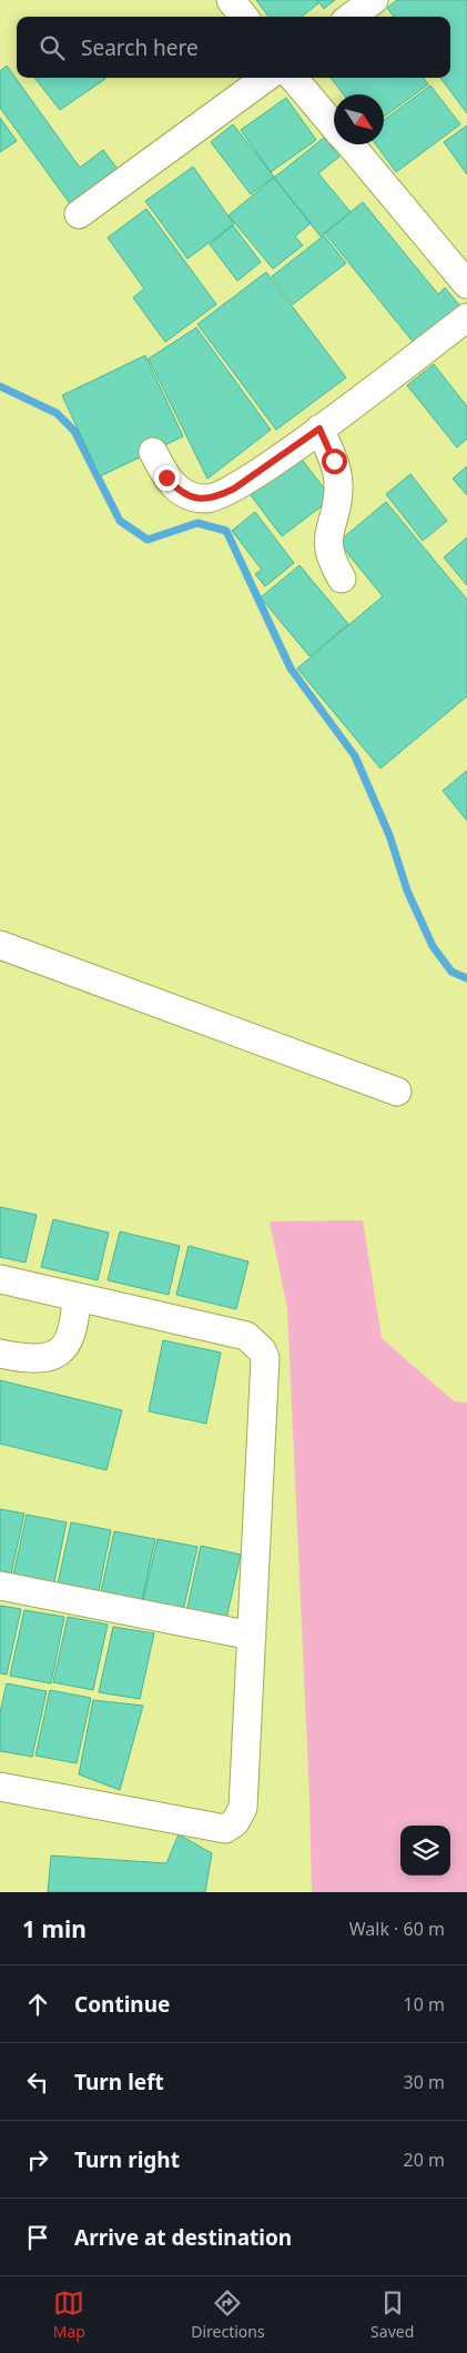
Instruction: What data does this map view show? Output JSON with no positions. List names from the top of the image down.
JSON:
{
  "north": "bottom right",
  "page": {
    "search": "Search here",
    "heading": ["1 min", "Walk · 60 m"],
    "list": [
      ["Continue", "10 m"],
      ["Turn left", "30 m"],
      ["Turn right", "20 m"],
      "Arrive at destination"
    ],
    "nav": ["Map", "Directions", "Saved"]
  }
}
